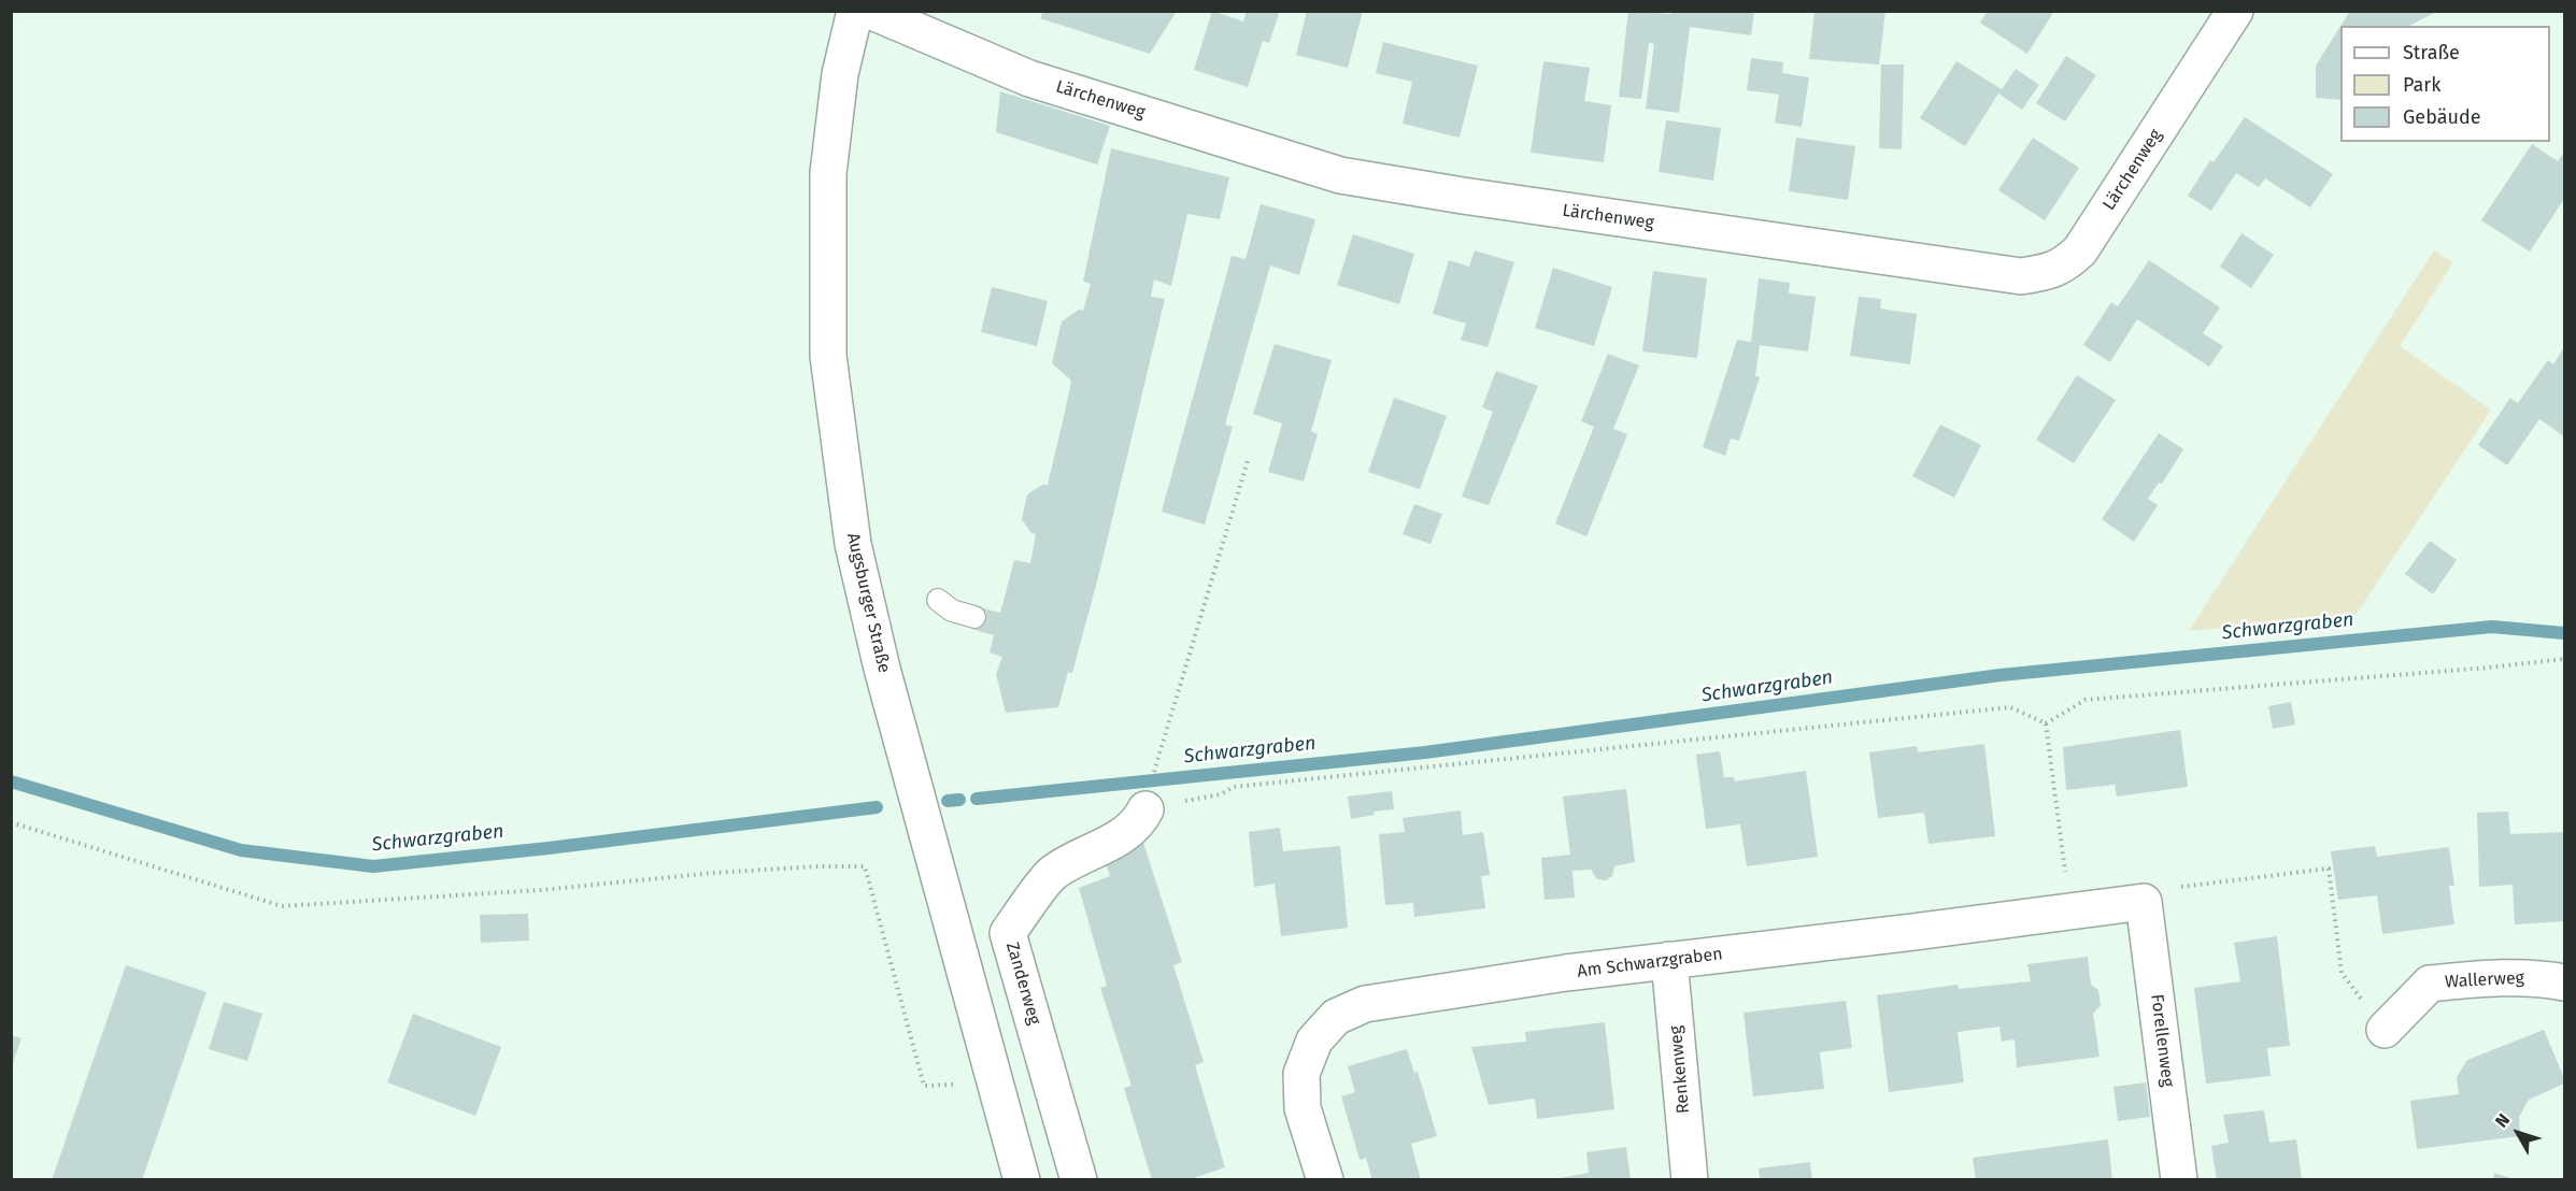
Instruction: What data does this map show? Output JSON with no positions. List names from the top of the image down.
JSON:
{
  "streets": {
    "street": [
      "Lärchenweg",
      "Augsburger Straße",
      "Am Schwarzgraben",
      "Wallerweg",
      "Zanderweg",
      "Forellenweg",
      "Renkenweg"
    ]
  },
  "crossings": [
    ["Am Schwarzgraben", "Forellenweg"],
    ["Am Schwarzgraben", "Renkenweg"]
  ],
  "water": ["Schwarzgraben"],
  "legend": ["Straße", "Park", "Gebäude"],
  "north": "top left"
}
